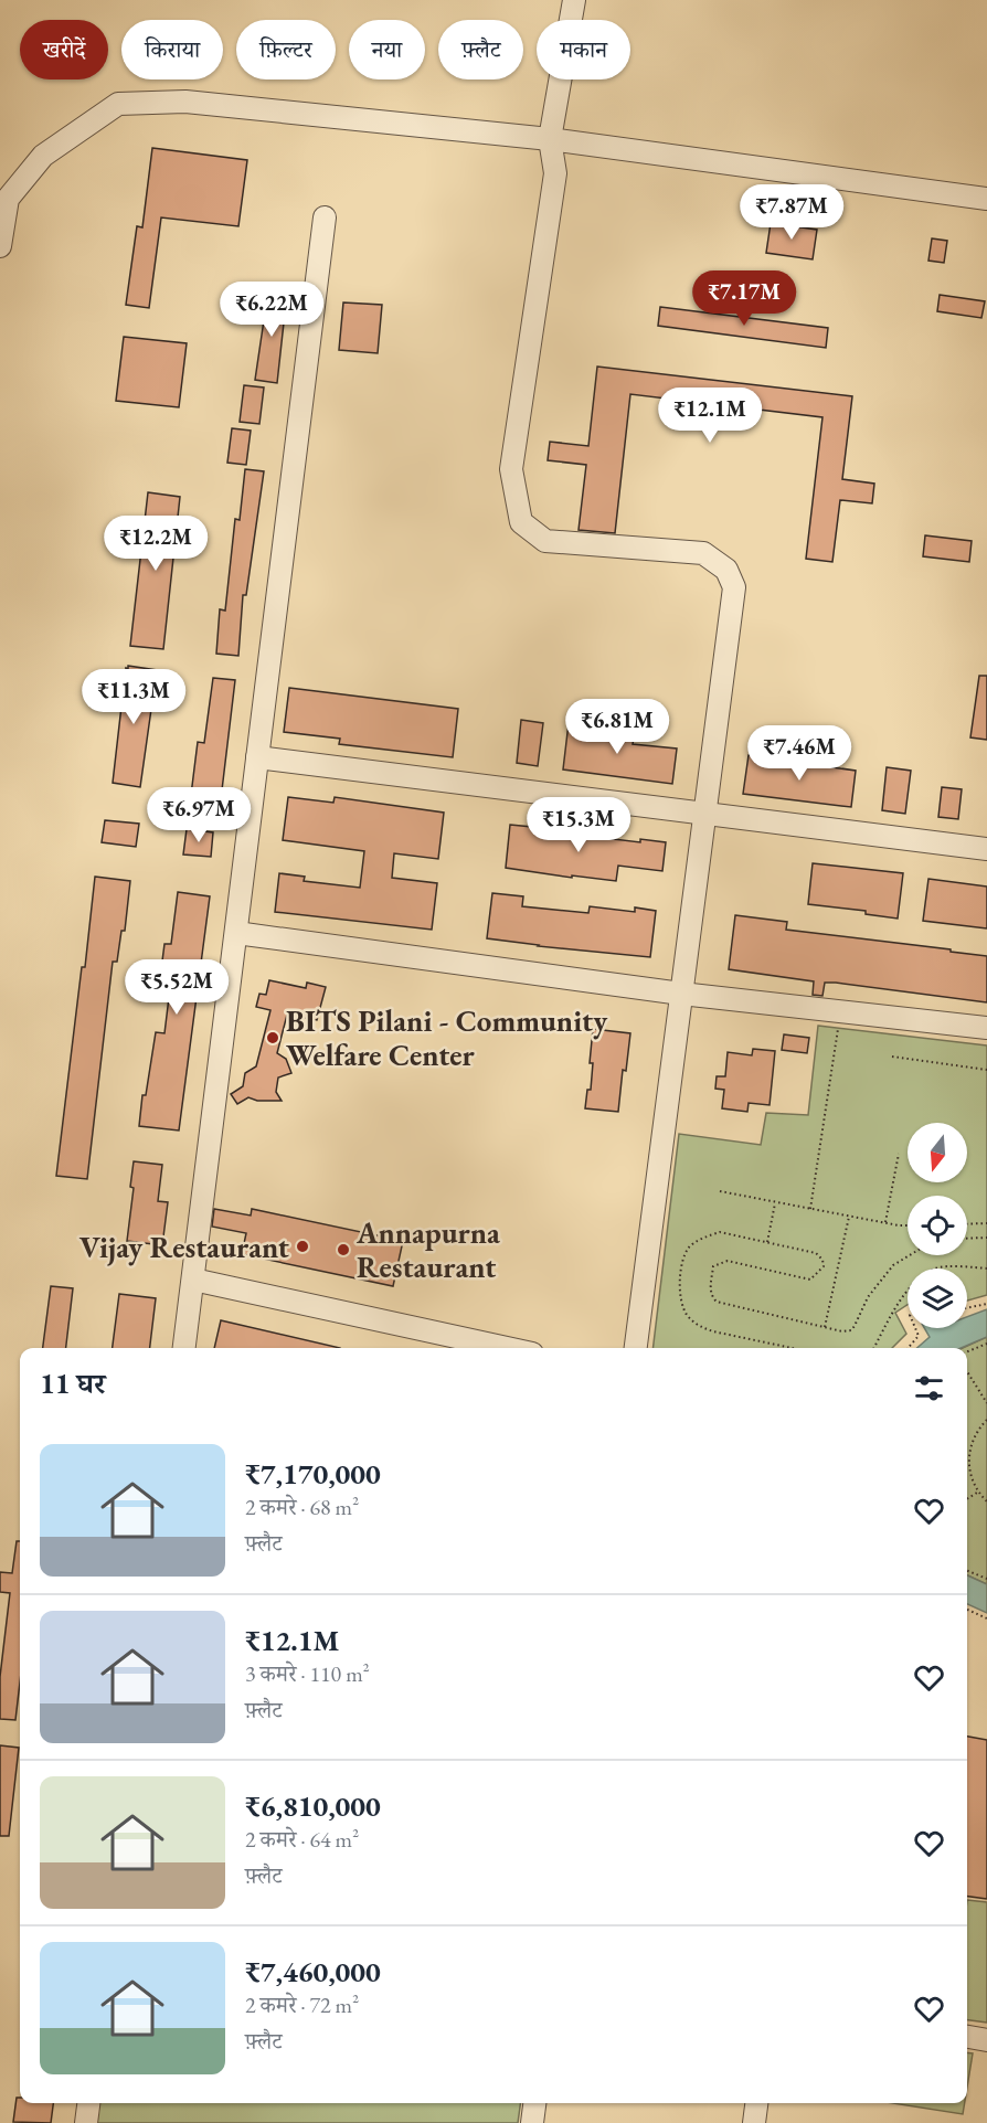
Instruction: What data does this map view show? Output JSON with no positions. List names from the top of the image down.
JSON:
{
  "places": ["BITS Pilani - Community Welfare Center", "Vijay Restaurant", "Annapurna Restaurant"],
  "north": "bottom",
  "page": {
    "chip": [
      "खरीदें",
      "किराया",
      "फ़िल्टर",
      "नया",
      "फ़्लैट",
      "मकान"
    ],
    "price": [
      "₹7.87M",
      "₹7.17M",
      "₹6.22M",
      "₹12.1M",
      "₹12.2M",
      "₹11.3M",
      "₹6.81M",
      "₹7.46M",
      "₹6.97M",
      "₹15.3M",
      "₹5.52M"
    ],
    "heading": "11 घर",
    "list": [
      {
        "name": "₹7,170,000",
        "note": "2 कमरे · 68 m² · फ़्लैट"
      },
      {
        "name": "₹12.1M",
        "note": "3 कमरे · 110 m² · फ़्लैट"
      },
      {
        "name": "₹6,810,000",
        "note": "2 कमरे · 64 m² · फ़्लैट"
      },
      {
        "name": "₹7,460,000",
        "note": "2 कमरे · 72 m² · फ़्लैट"
      }
    ]
  }
}
